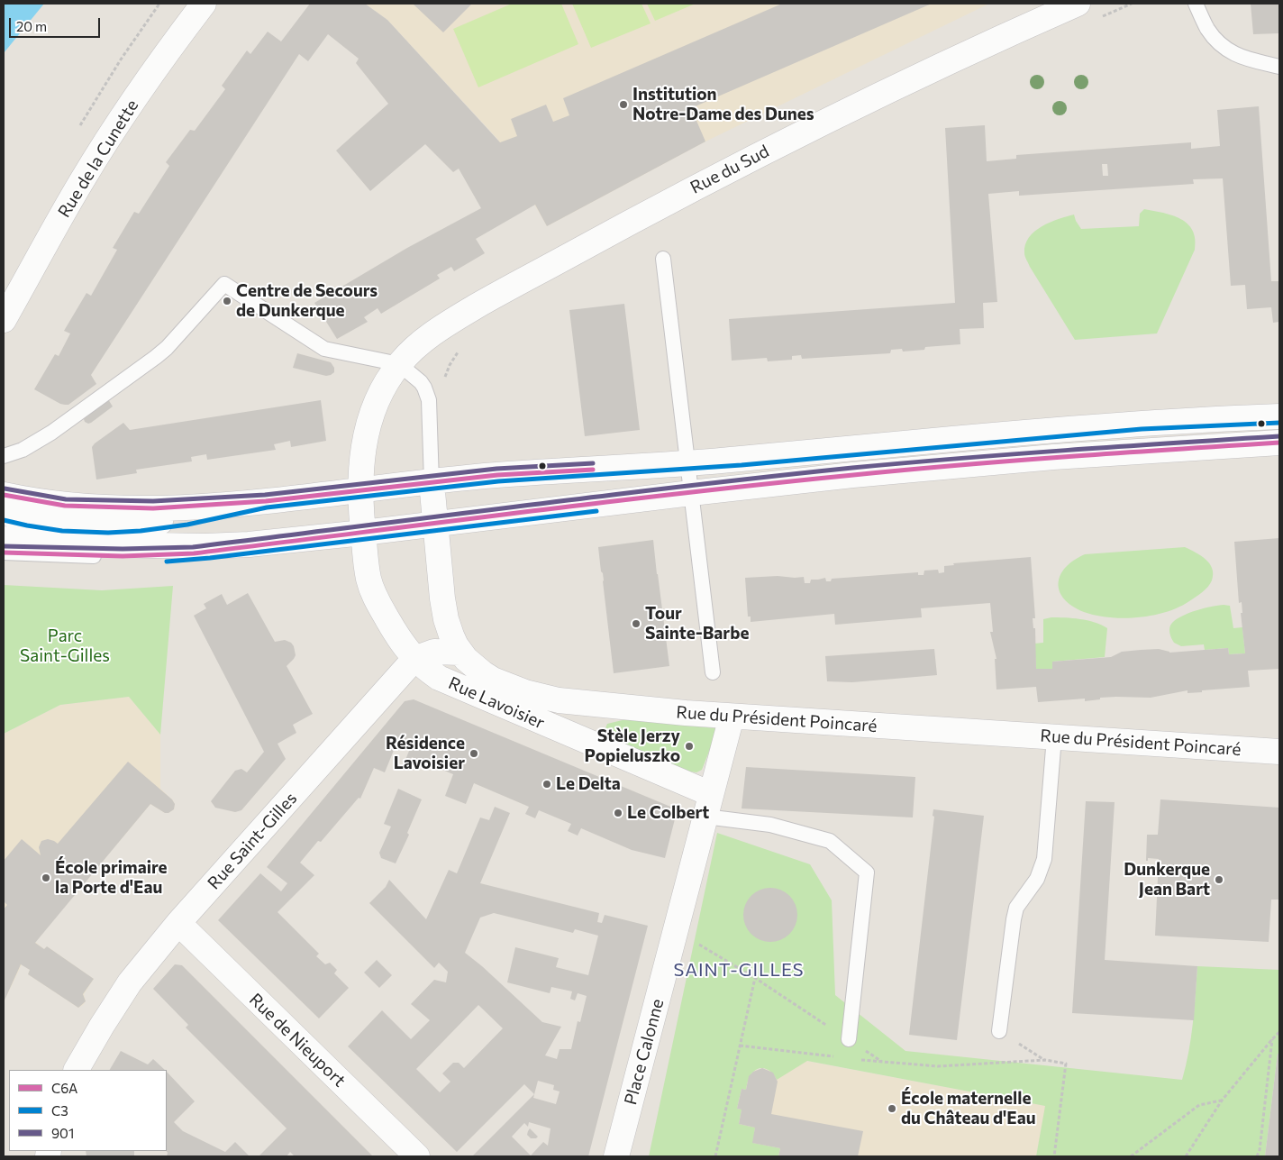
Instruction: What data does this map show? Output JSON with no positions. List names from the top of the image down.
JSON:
{
  "streets": {
    "street": [
      "Rue de la Cunette",
      "Rue du Sud",
      "Rue Lavoisier",
      "Rue du Président Poincaré",
      "Rue Saint-Gilles",
      "Rue de Nieuport",
      "Place Calonne"
    ]
  },
  "crossings": [
    ["Rue du Sud", "Rue Lavoisier"],
    ["Rue Lavoisier", "Rue Saint-Gilles"],
    ["Rue Lavoisier", "Place Calonne"],
    ["Rue du Président Poincaré", "Place Calonne"],
    ["Rue Saint-Gilles", "Rue de Nieuport"]
  ],
  "districts": ["SAINT-GILLES"],
  "parks": ["Parc Saint-Gilles"],
  "places": [
    "Institution Notre-Dame des Dunes",
    "Centre de Secours de Dunkerque",
    "Tour Sainte-Barbe",
    "Stèle Jerzy Popieluszko",
    "Résidence Lavoisier",
    "Le Delta",
    "Le Colbert",
    "École primaire la Porte d'Eau",
    "Dunkerque Jean Bart",
    "École maternelle du Château d'Eau"
  ],
  "lines": ["transit line C3", "transit line 901", "transit line C6A"],
  "legend": ["C6A", "C3", "901"],
  "scale_bar": "20 m"
}
